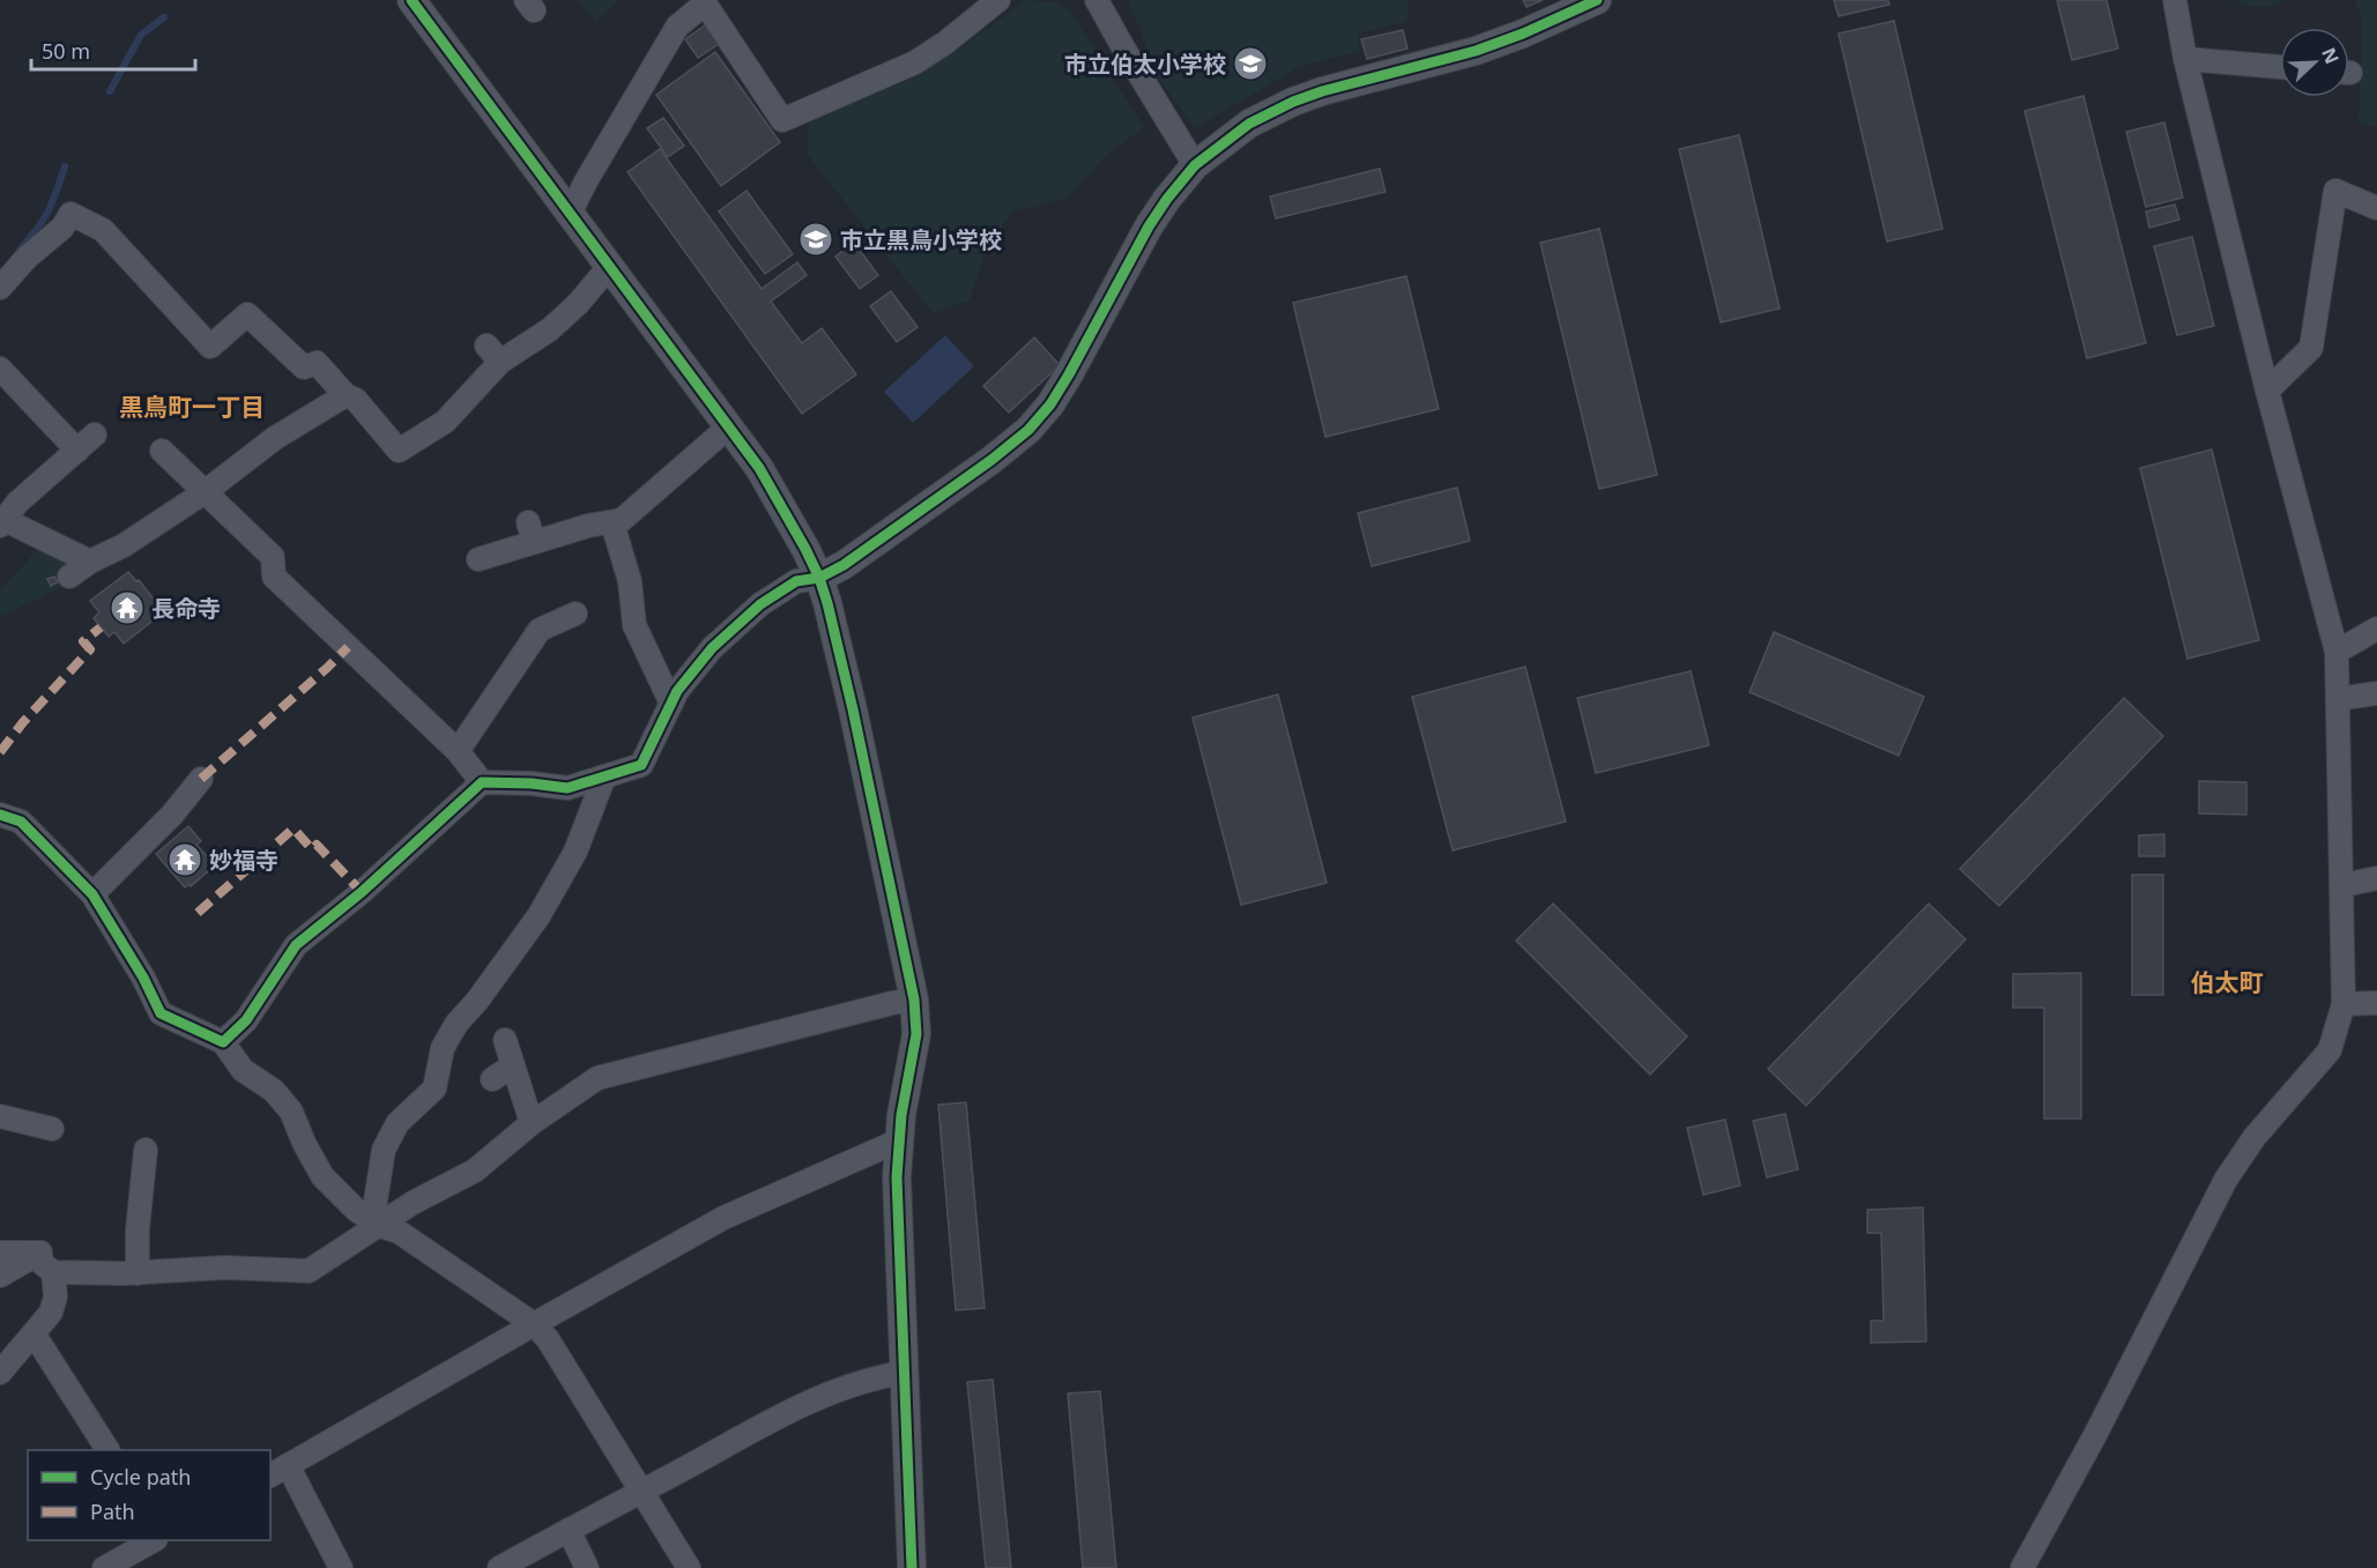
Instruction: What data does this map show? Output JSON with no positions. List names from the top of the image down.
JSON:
{
  "districts": ["黒鳥町一丁目", "伯太町"],
  "places": {
    "school or university": ["市立伯太小学校", "市立黒鳥小学校"],
    "temple": ["長命寺", "妙福寺"]
  },
  "legend": ["Cycle path", "Path"],
  "scale_bar": "50 m",
  "north": "top right"
}
